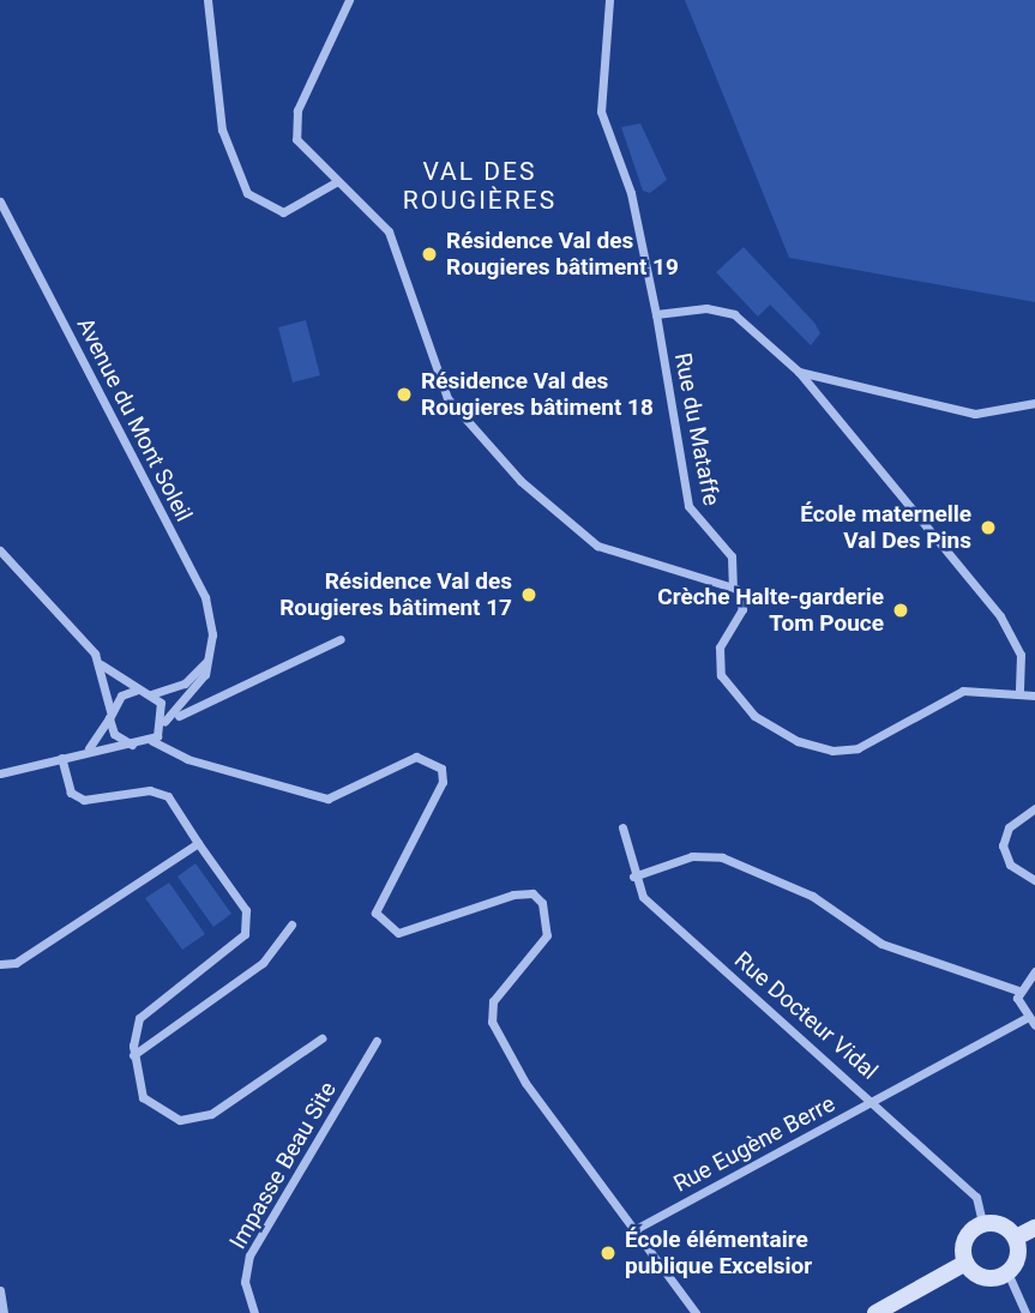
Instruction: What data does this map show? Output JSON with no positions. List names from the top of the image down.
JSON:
{
  "streets": {
    "street": [
      "Avenue du Mont Soleil",
      "Rue du Mataffe",
      "Rue Docteur Vidal",
      "Rue Eugène Berre",
      "Impasse Beau Site"
    ]
  },
  "crossings": [
    ["Rue Docteur Vidal", "Rue Eugène Berre"]
  ],
  "districts": ["VAL DES ROUGIÈRES"],
  "places": [
    "Résidence Val des Rougieres bâtiment 19",
    "Résidence Val des Rougieres bâtiment 18",
    "École maternelle Val Des Pins",
    "Résidence Val des Rougieres bâtiment 17",
    "Crèche Halte-garderie Tom Pouce",
    "École élémentaire publique Excelsior"
  ]
}
